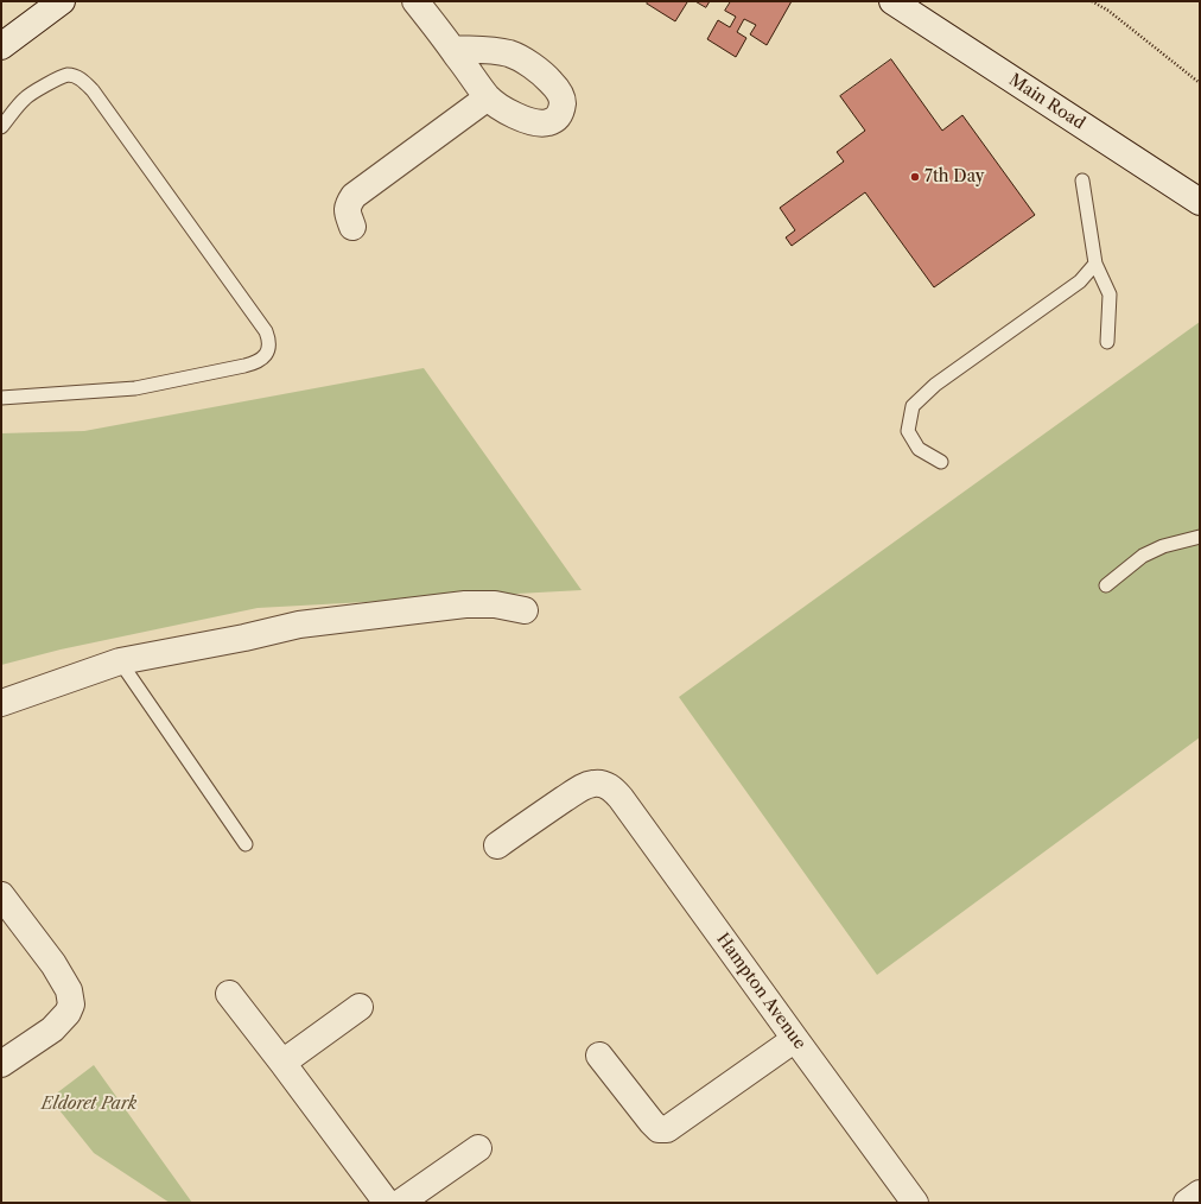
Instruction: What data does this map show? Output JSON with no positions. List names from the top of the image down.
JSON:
{
  "streets": {
    "street": ["Main Road", "Hampton Avenue"]
  },
  "parks": ["Eldoret Park"],
  "places": ["7th Day"]
}
